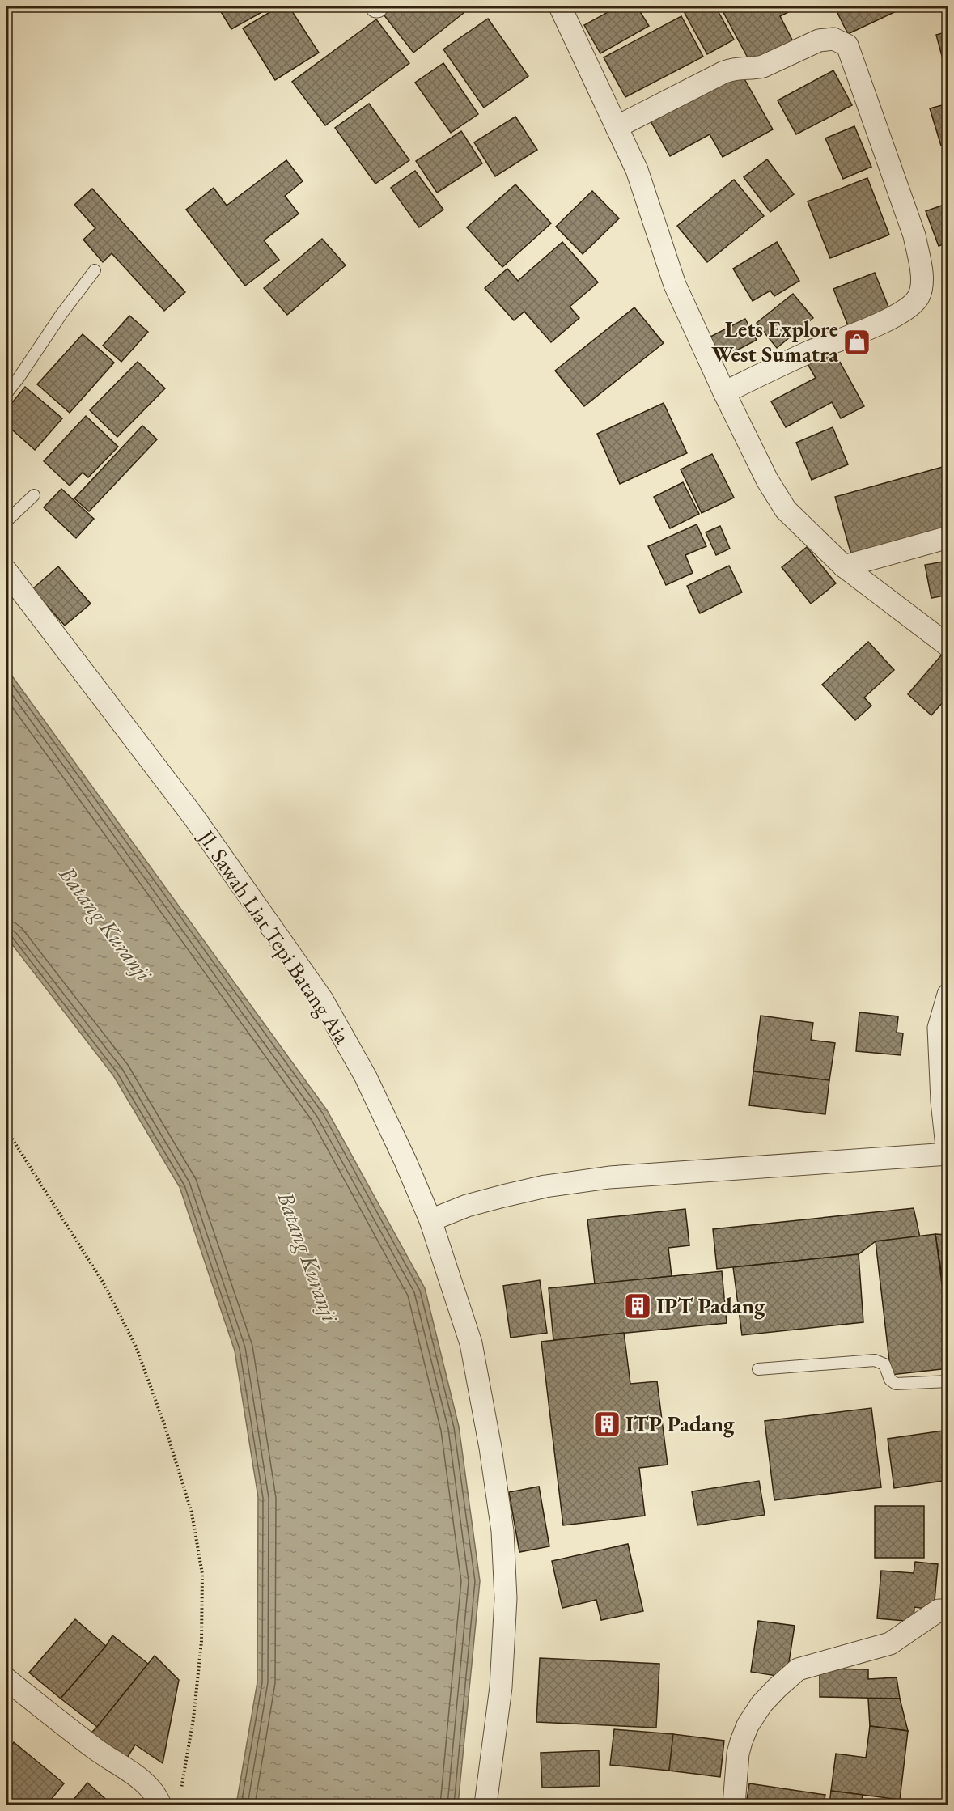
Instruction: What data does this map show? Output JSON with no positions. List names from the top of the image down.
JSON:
{
  "streets": {
    "street": ["Jl. Sawah Liat Tepi Batang Aia"]
  },
  "water": ["Batang Kuranji"],
  "places": {
    "shop": ["Lets Explore West Sumatra"],
    "building": ["IPT Padang", "ITP Padang"]
  }
}
